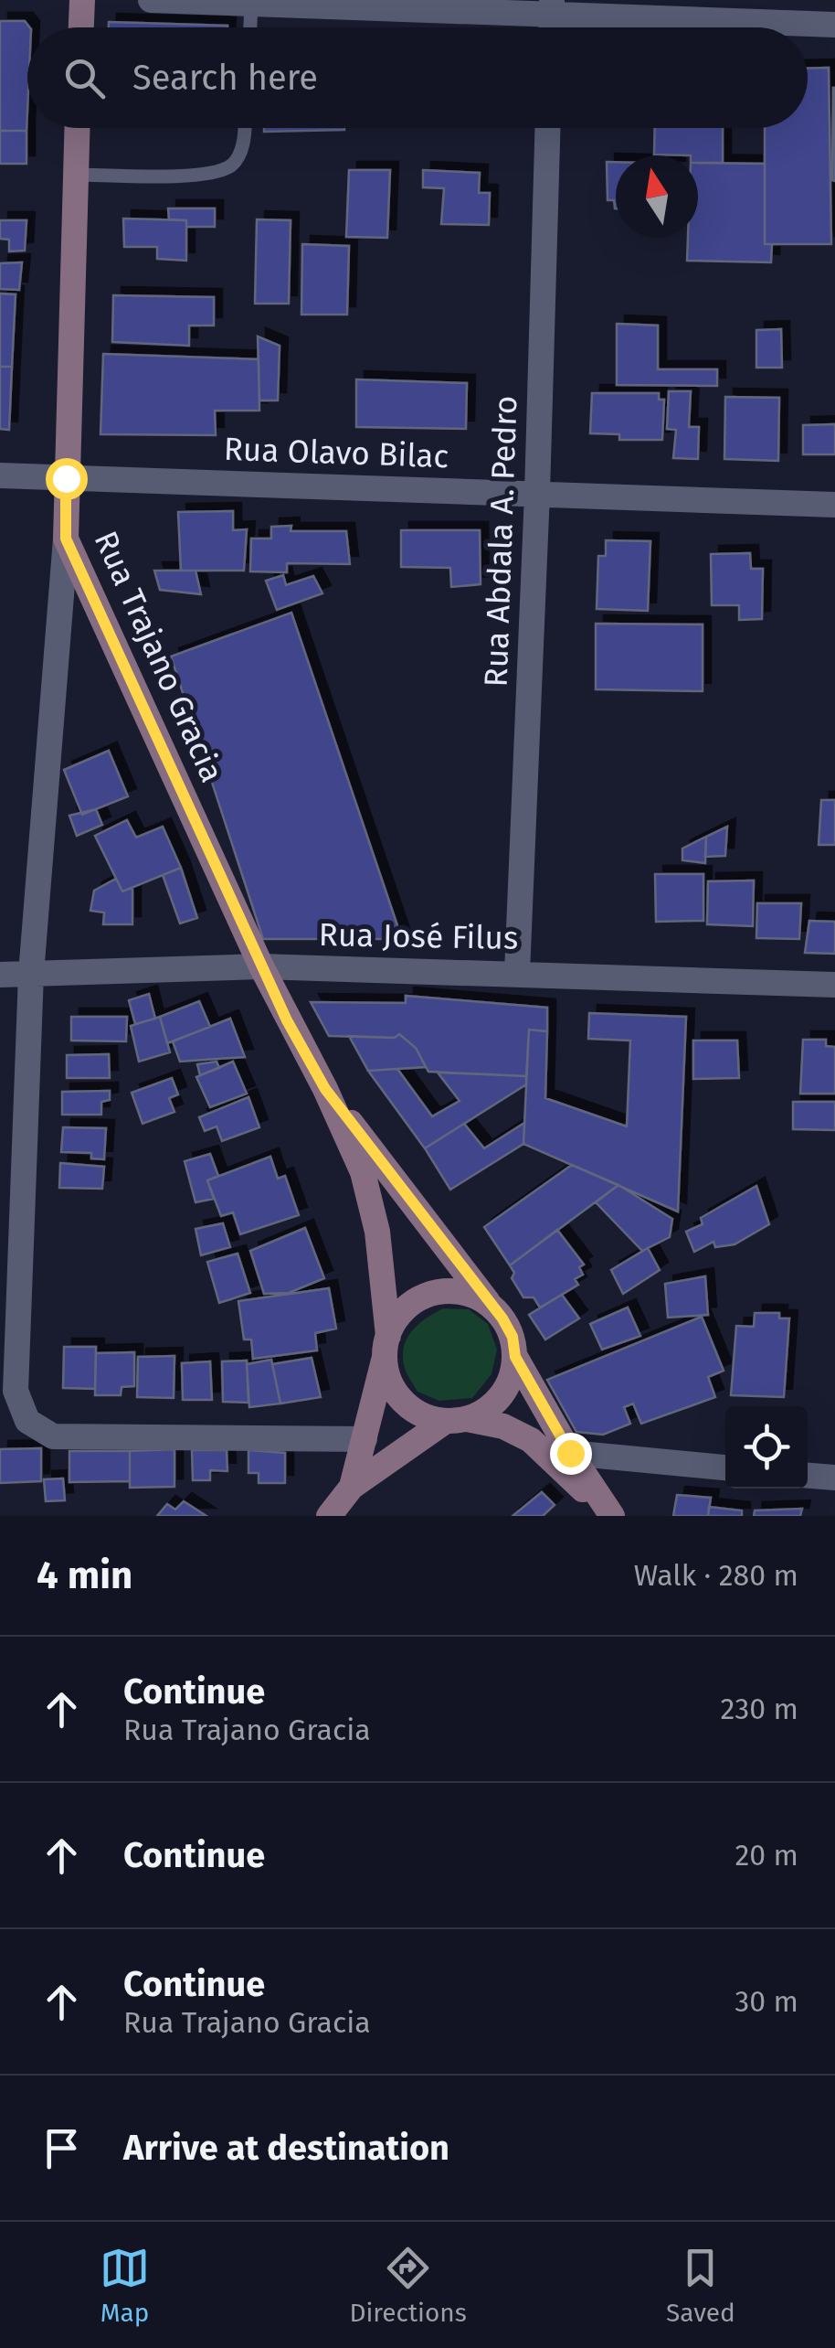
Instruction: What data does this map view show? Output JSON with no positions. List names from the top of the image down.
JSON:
{
  "streets": {
    "main road": ["Rua Trajano Gracia"],
    "street": ["Rua Olavo Bilac", "Rua Abdala A. Pedro", "Rua José Filus"]
  },
  "crossings": [
    ["Rua Olavo Bilac", "Rua Abdala A. Pedro"],
    ["Rua Olavo Bilac", "Rua Trajano Gracia"],
    ["Rua Abdala A. Pedro", "Rua José Filus"],
    ["Rua Trajano Gracia", "Rua José Filus"]
  ],
  "north": "top",
  "page": {
    "search": "Search here",
    "heading": ["4 min", "Walk · 280 m"],
    "list": [
      ["Continue", "Rua Trajano Gracia", "230 m"],
      ["Continue", "20 m"],
      ["Continue", "Rua Trajano Gracia", "30 m"],
      "Arrive at destination"
    ],
    "nav": ["Map", "Directions", "Saved"]
  }
}
